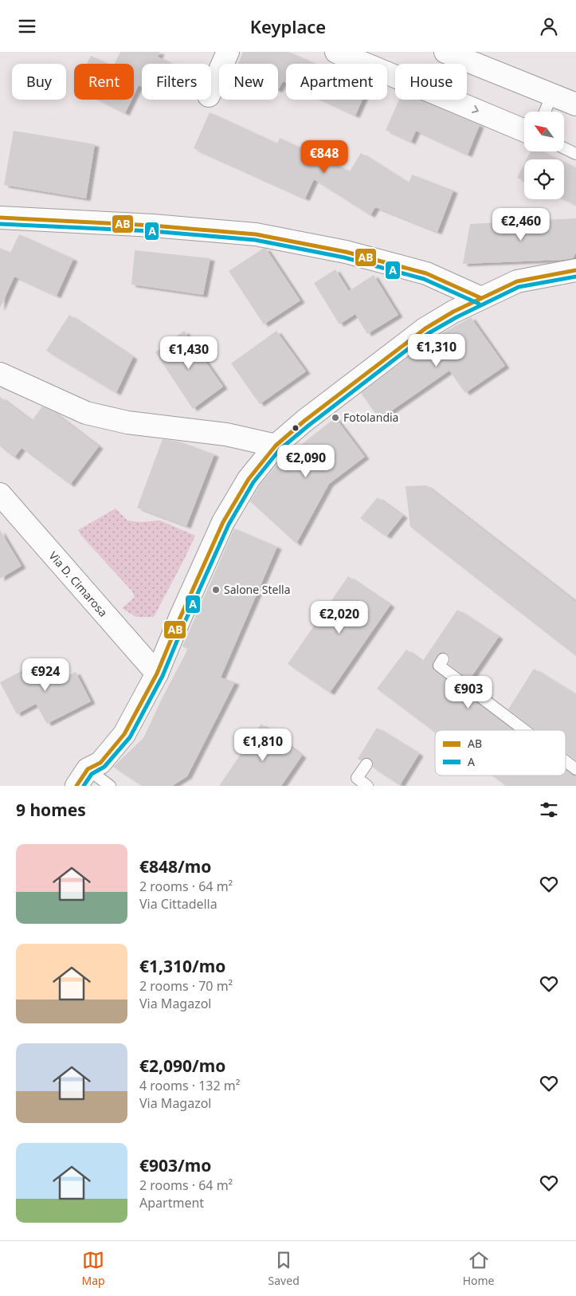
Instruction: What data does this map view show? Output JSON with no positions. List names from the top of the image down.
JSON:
{
  "streets": {
    "street": ["Via D. Cimarosa"]
  },
  "places": ["Fotolandia", "Salone Stella"],
  "lines": ["transit line AB", "transit line A"],
  "legend": ["AB", "A"],
  "north": "top left",
  "page": {
    "header": "Keyplace",
    "chip": [
      "Buy",
      "Rent",
      "Filters",
      "New",
      "Apartment",
      "House"
    ],
    "price": [
      "€848",
      "€2,460",
      "€1,310",
      "€1,430",
      "€2,090",
      "€2,020",
      "€924",
      "€903",
      "€1,810"
    ],
    "heading": "9 homes",
    "list": [
      {
        "name": "€848/mo",
        "note": "2 rooms · 64 m² · Via Cittadella"
      },
      {
        "name": "€1,310/mo",
        "note": "2 rooms · 70 m² · Via Magazol"
      },
      {
        "name": "€2,090/mo",
        "note": "4 rooms · 132 m² · Via Magazol"
      },
      {
        "name": "€903/mo",
        "note": "2 rooms · 64 m² · Apartment"
      }
    ],
    "tabs": ["Map", "Saved", "Home"]
  }
}
